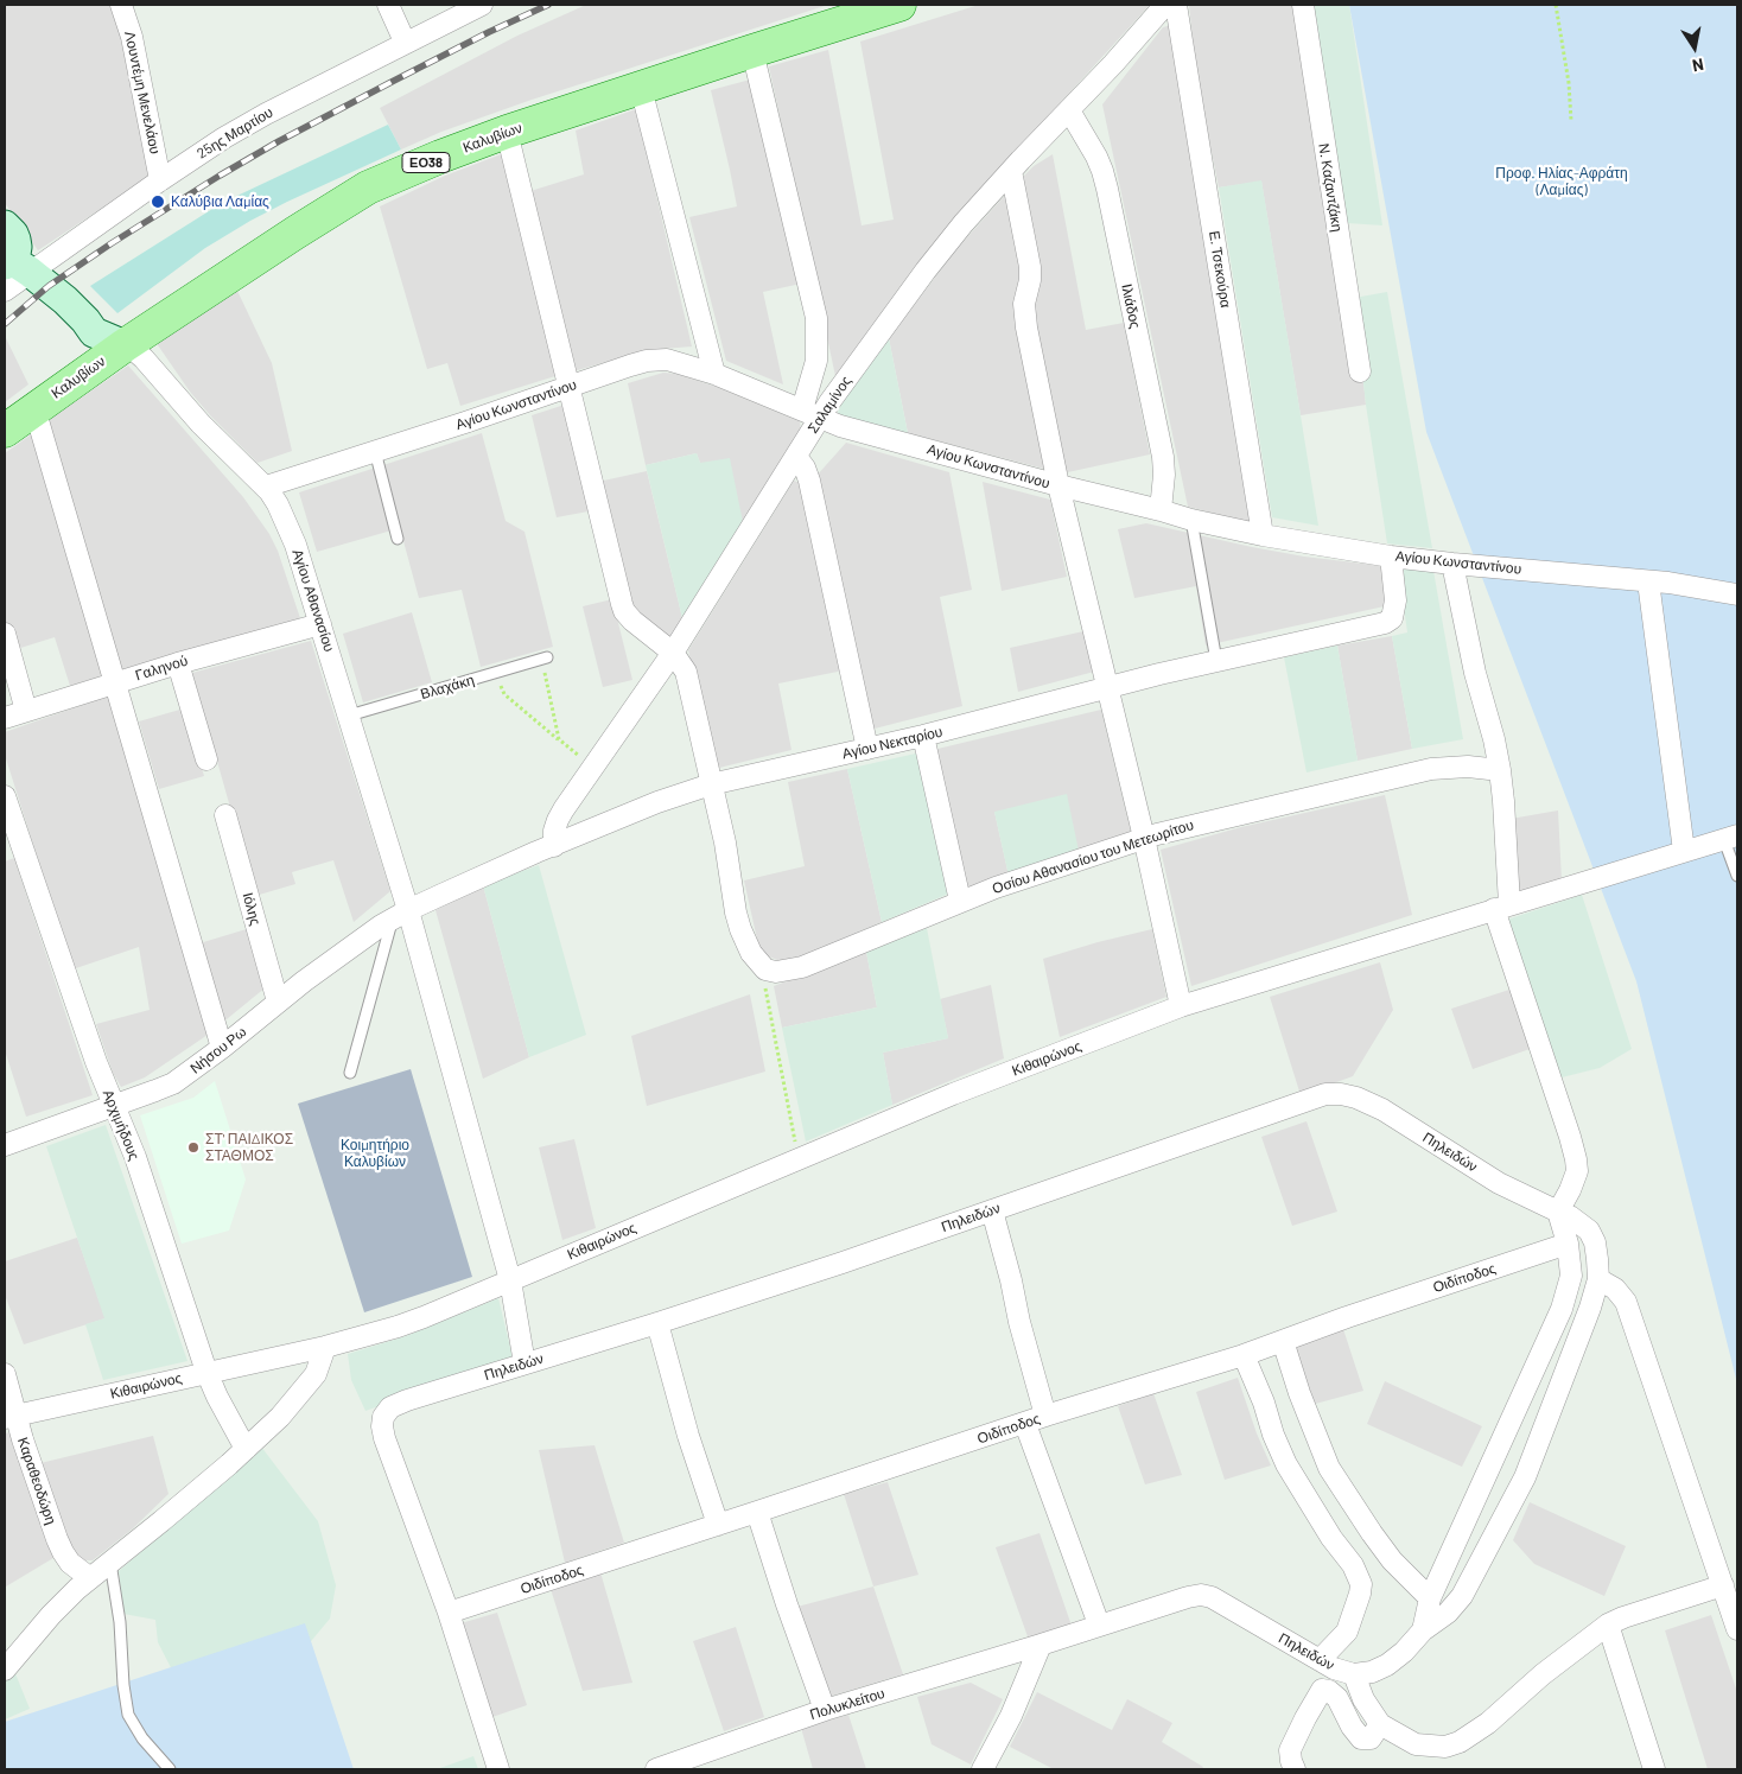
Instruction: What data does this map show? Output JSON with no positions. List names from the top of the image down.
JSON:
{
  "streets": {
    "main road": ["Καλυβίων", "ΕΟ38"],
    "street": [
      "Λουντέμη Μενελάου",
      "25ης Μαρτίου",
      "Ν. Καζαντζάκη",
      "Ε. Τσεκούρα",
      "Ιλιάδος",
      "Αγίου Κωνσταντίνου",
      "Σαλαμίνος",
      "Αγίου Αθανασίου",
      "Γαληνού",
      "Αγίου Νεκταρίου",
      "Οσίου Αθανασίου του Μετεωρίτου",
      "Ιόλης",
      "Νήσου Ρω",
      "Κιθαιρώνος",
      "Αρχιμήδους",
      "Πηλειδών",
      "Οιδίποδος",
      "Καραθεοδώρη",
      "Πολυκλείτου"
    ],
    "lane": ["Βλαχάκη"]
  },
  "crossings": [
    ["Λουντέμη Μενελάου", "25ης Μαρτίου"],
    ["Καλυβίων", "Αγίου Αθανασίου"],
    ["Ε. Τσεκούρα", "Αγίου Κωνσταντίνου"],
    ["Ιλιάδος", "Αγίου Κωνσταντίνου"],
    ["Ιλιάδος", "Σαλαμίνος"],
    ["Αγίου Κωνσταντίνου", "Σαλαμίνος"],
    ["Αγίου Κωνσταντίνου", "Αγίου Αθανασίου"],
    ["Αγίου Κωνσταντίνου", "Αγίου Νεκταρίου"],
    ["Σαλαμίνος", "Αγίου Νεκταρίου"],
    ["Αγίου Αθανασίου", "Γαληνού"],
    ["Αγίου Αθανασίου", "Βλαχάκη"],
    ["Αγίου Αθανασίου", "Αγίου Νεκταρίου"],
    ["Αγίου Αθανασίου", "Νήσου Ρω"],
    ["Αγίου Αθανασίου", "Κιθαιρώνος"],
    ["Αγίου Αθανασίου", "Πηλειδών"],
    ["Αγίου Νεκταρίου", "Νήσου Ρω"],
    ["Ιόλης", "Νήσου Ρω"],
    ["Νήσου Ρω", "Αρχιμήδους"],
    ["Κιθαιρώνος", "Αρχιμήδους"],
    ["Κιθαιρώνος", "Καραθεοδώρη"],
    ["Πηλειδών", "Οιδίποδος"],
    ["Πηλειδών", "Πολυκλείτου"]
  ],
  "parks": ["Προφ. Ηλίας-Αφράτη (Λαμίας)", "Κοιμητήριο Καλυβίων"],
  "places": ["Καλύβια Λαμίας", "ΣΤ' ΠΑΙΔΙΚΟΣ ΣΤΑΘΜΟΣ"],
  "north": "bottom"
}
